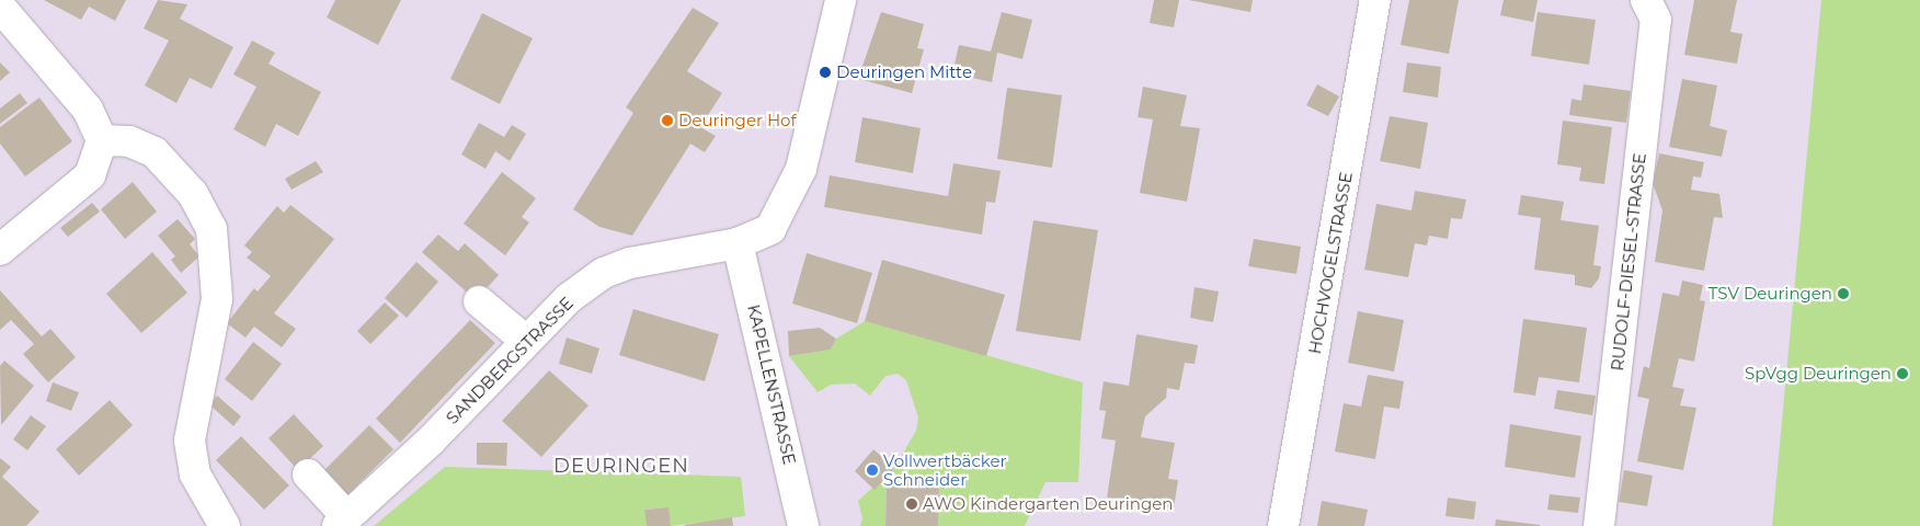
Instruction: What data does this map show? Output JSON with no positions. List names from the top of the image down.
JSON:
{
  "streets": {
    "street": [
      "RUDOLF-DIESEL-STRASSE",
      "HOCHVOGELSTRASSE",
      "SANDBERGSTRASSE",
      "KAPELLENSTRASSE"
    ]
  },
  "crossings": [
    ["SANDBERGSTRASSE", "KAPELLENSTRASSE"]
  ],
  "districts": ["DEURINGEN"],
  "places": [
    "Deuringen Mitte",
    "Deuringer Hof",
    "TSV Deuringen",
    "SpVgg Deuringen",
    "Vollwertbäcker Schneider",
    "AWO Kindergarten Deuringen"
  ]
}
